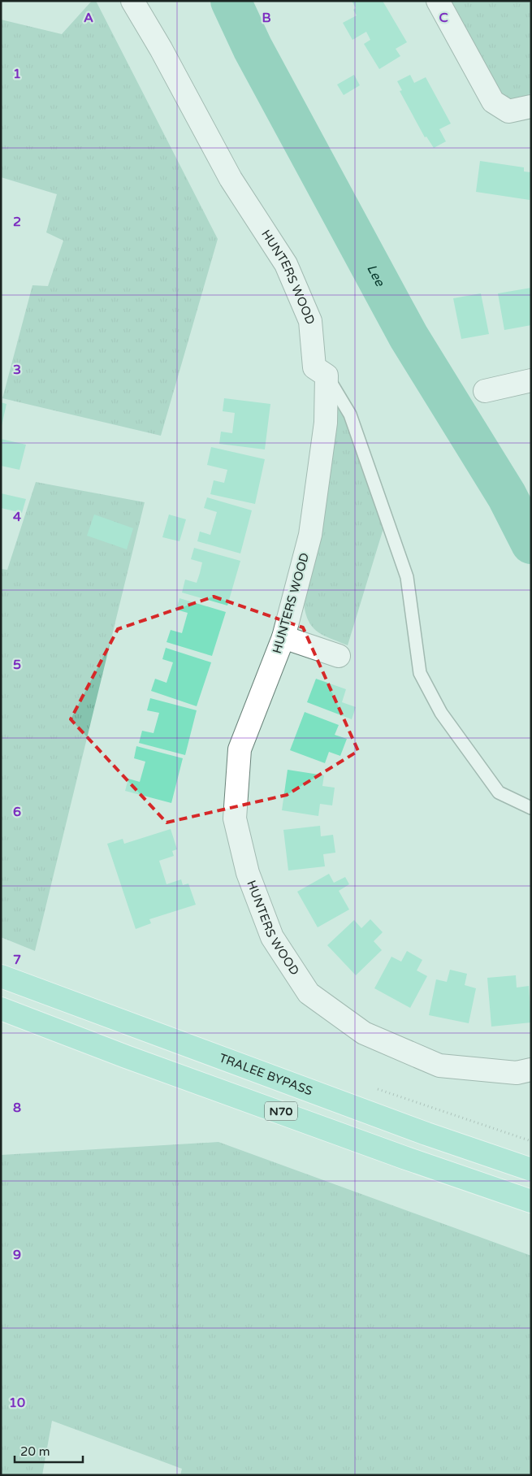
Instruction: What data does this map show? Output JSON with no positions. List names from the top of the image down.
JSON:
{
  "streets": {
    "main road": ["TRALEE BYPASS", "N70"],
    "street": ["HUNTERS WOOD"]
  },
  "water": ["Lee"],
  "scale_bar": "20 m",
  "grid": {
    "columns": ["A", "B", "C"],
    "rows": [
      "1",
      "2",
      "3",
      "4",
      "5",
      "6",
      "7",
      "8",
      "9",
      "10"
    ]
  }
}
